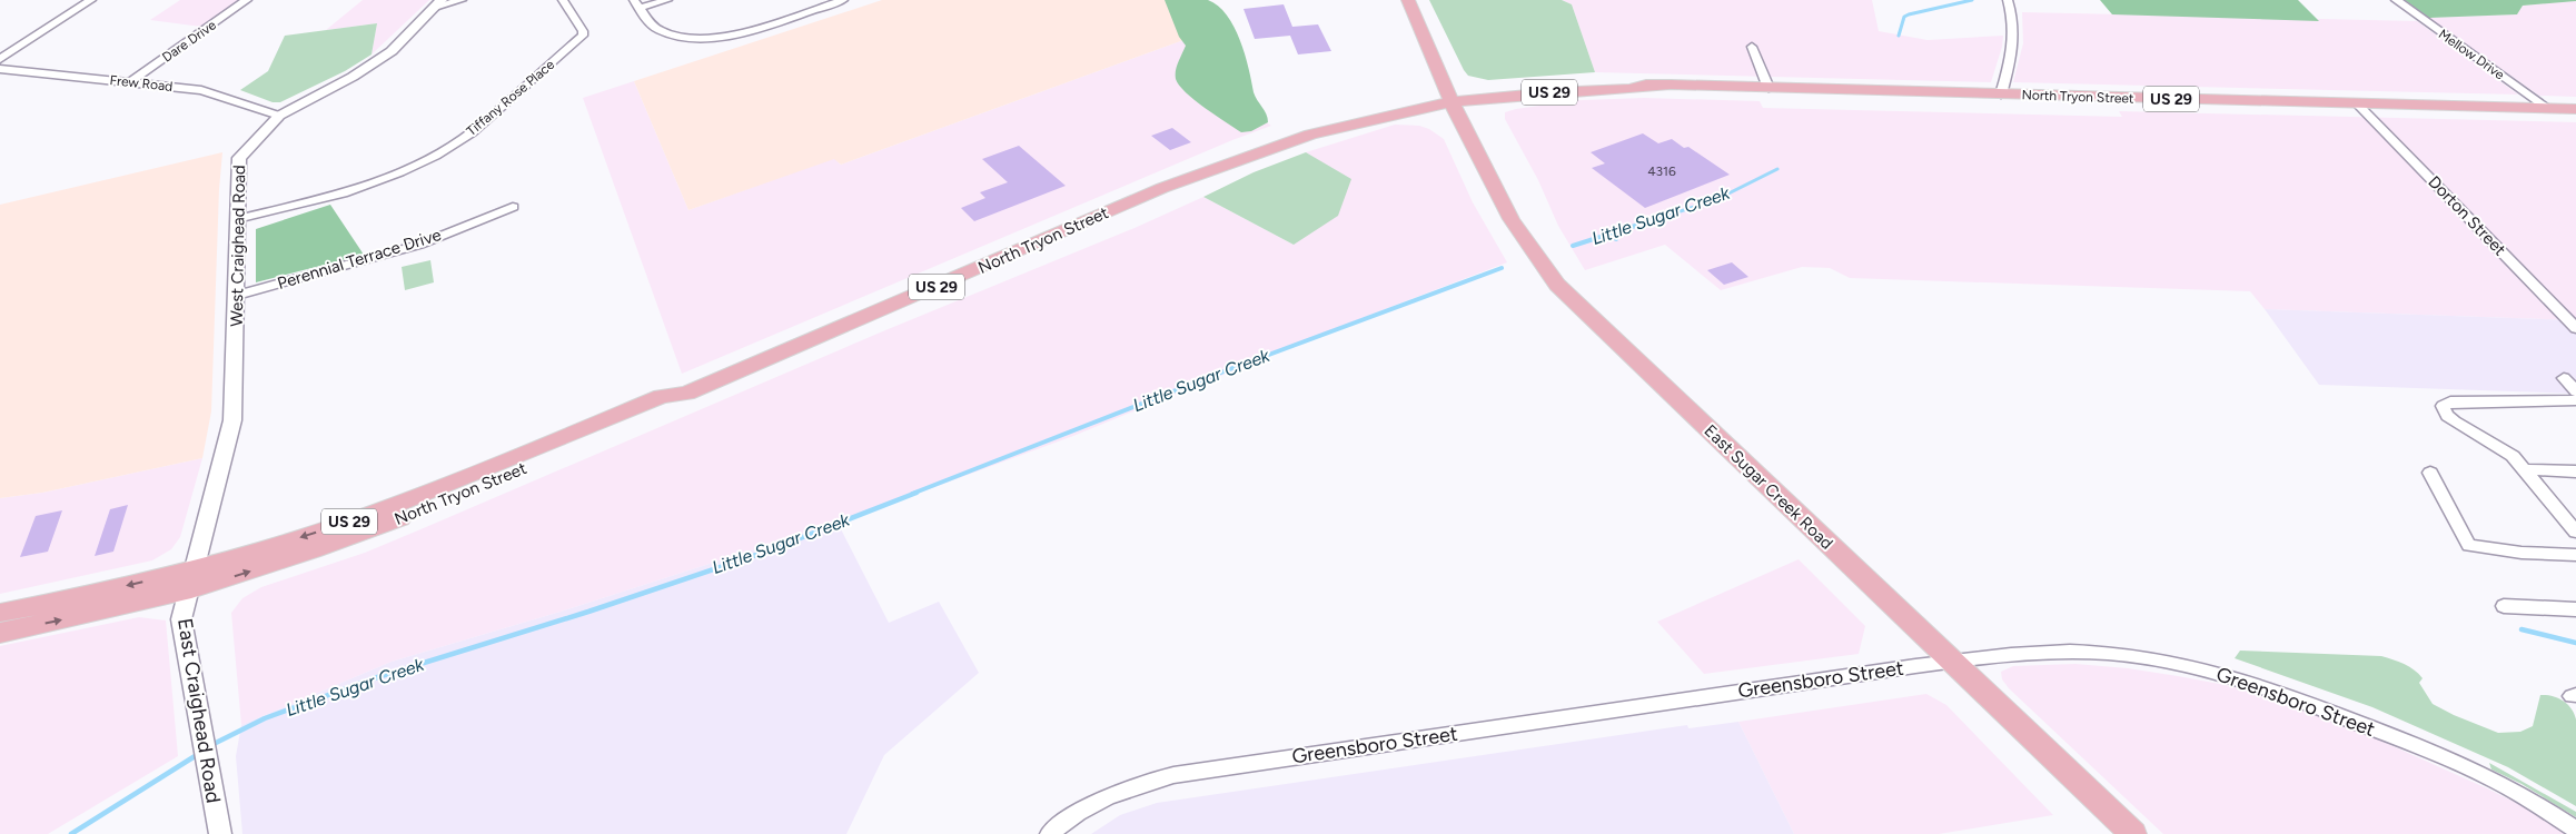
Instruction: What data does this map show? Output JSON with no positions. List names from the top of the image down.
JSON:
{
  "streets": {
    "main road": ["US 29", "North Tryon Street", "East Sugar Creek Road"],
    "street": [
      "Dare Drive",
      "Mellow Drive",
      "Frew Road",
      "Tiffany Rose Place",
      "Dorton Street",
      "West Craighead Road",
      "Perennial Terrace Drive",
      "Greensboro Street",
      "East Craighead Road"
    ]
  },
  "crossings": [
    ["Dare Drive", "Frew Road"],
    ["Mellow Drive", "North Tryon Street"],
    ["Frew Road", "West Craighead Road"],
    ["North Tryon Street", "Dorton Street"],
    ["North Tryon Street", "West Craighead Road"],
    ["North Tryon Street", "East Sugar Creek Road"],
    ["North Tryon Street", "East Craighead Road"],
    ["Tiffany Rose Place", "West Craighead Road"],
    ["West Craighead Road", "Perennial Terrace Drive"],
    ["West Craighead Road", "East Craighead Road"],
    ["East Sugar Creek Road", "Greensboro Street"]
  ],
  "water": ["Little Sugar Creek"],
  "house_numbers": ["4316"]
}
